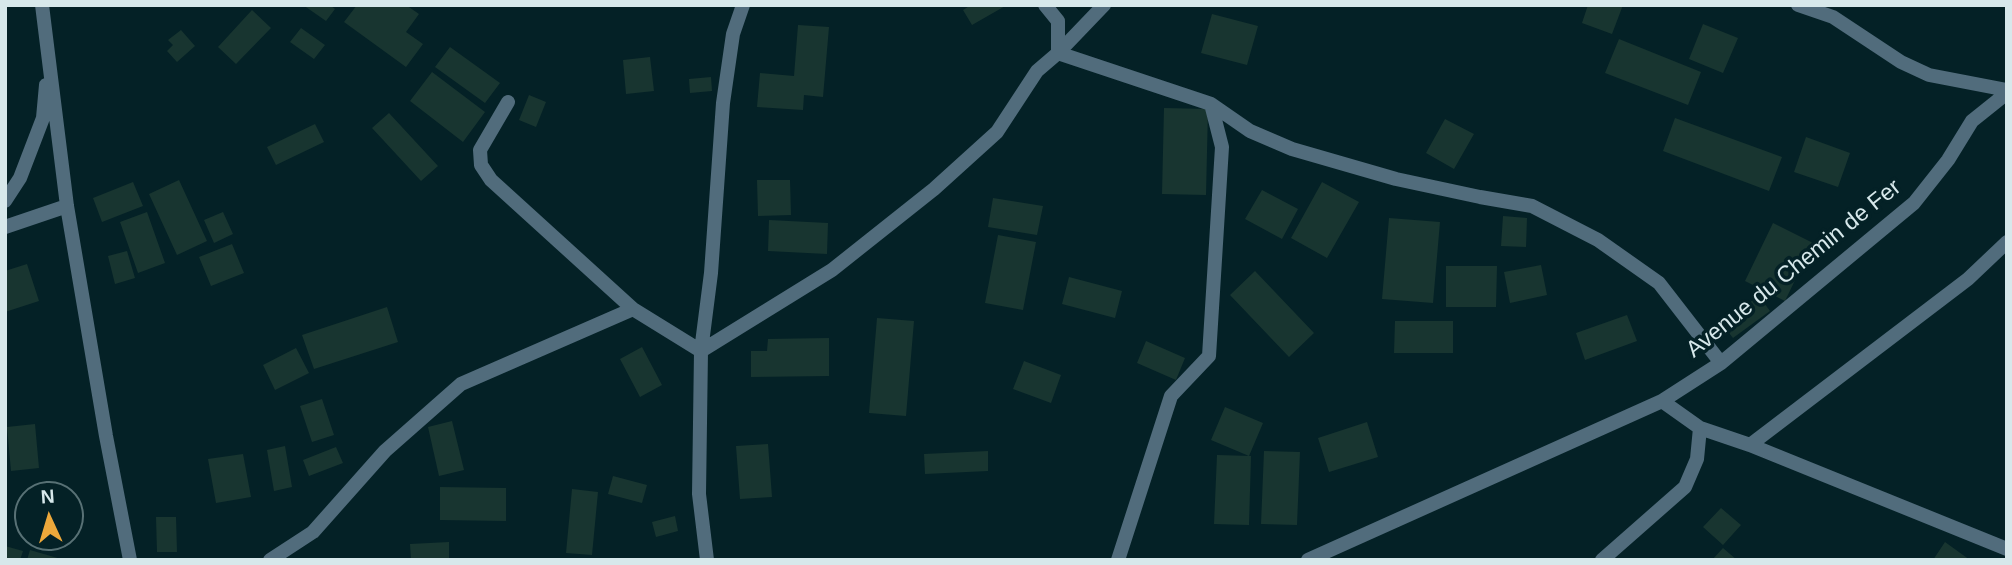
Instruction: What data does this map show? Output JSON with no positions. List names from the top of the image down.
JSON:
{
  "streets": {
    "street": ["Avenue du Chemin de Fer"]
  },
  "north": "top"
}
